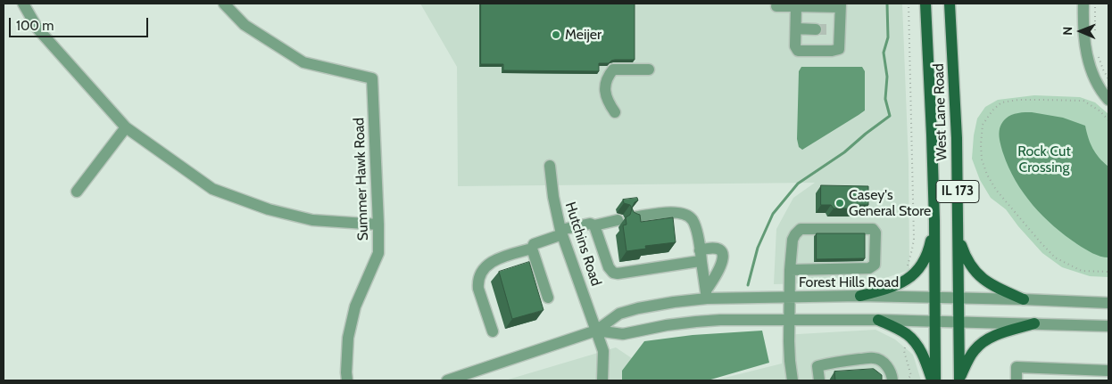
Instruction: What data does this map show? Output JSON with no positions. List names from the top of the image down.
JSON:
{
  "streets": {
    "main road": ["West Lane Road", "IL 173"],
    "street": ["Summer Hawk Road", "Hutchins Road", "Forest Hills Road"]
  },
  "crossings": [
    ["West Lane Road", "Forest Hills Road"],
    ["Hutchins Road", "Forest Hills Road"]
  ],
  "parks": ["Rock Cut Crossing"],
  "places": ["Meijer", "Casey's General Store"],
  "scale_bar": "100 m",
  "north": "left"
}
